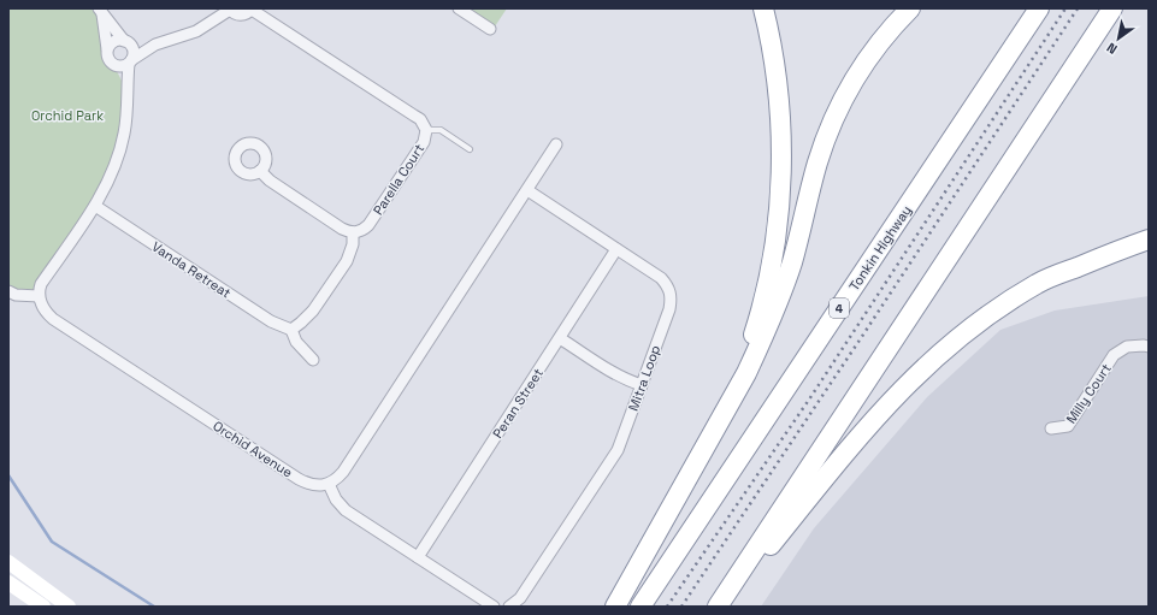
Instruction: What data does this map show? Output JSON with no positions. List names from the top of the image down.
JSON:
{
  "streets": {
    "highway": ["Tonkin Highway", "4"],
    "street": [
      "Parella Court",
      "Vanda Retreat",
      "Mitra Loop",
      "Milly Court",
      "Peran Street",
      "Orchid Avenue"
    ]
  },
  "crossings": [
    ["Mitra Loop", "Peran Street"]
  ],
  "parks": ["Orchid Park"],
  "north": "bottom left"
}
